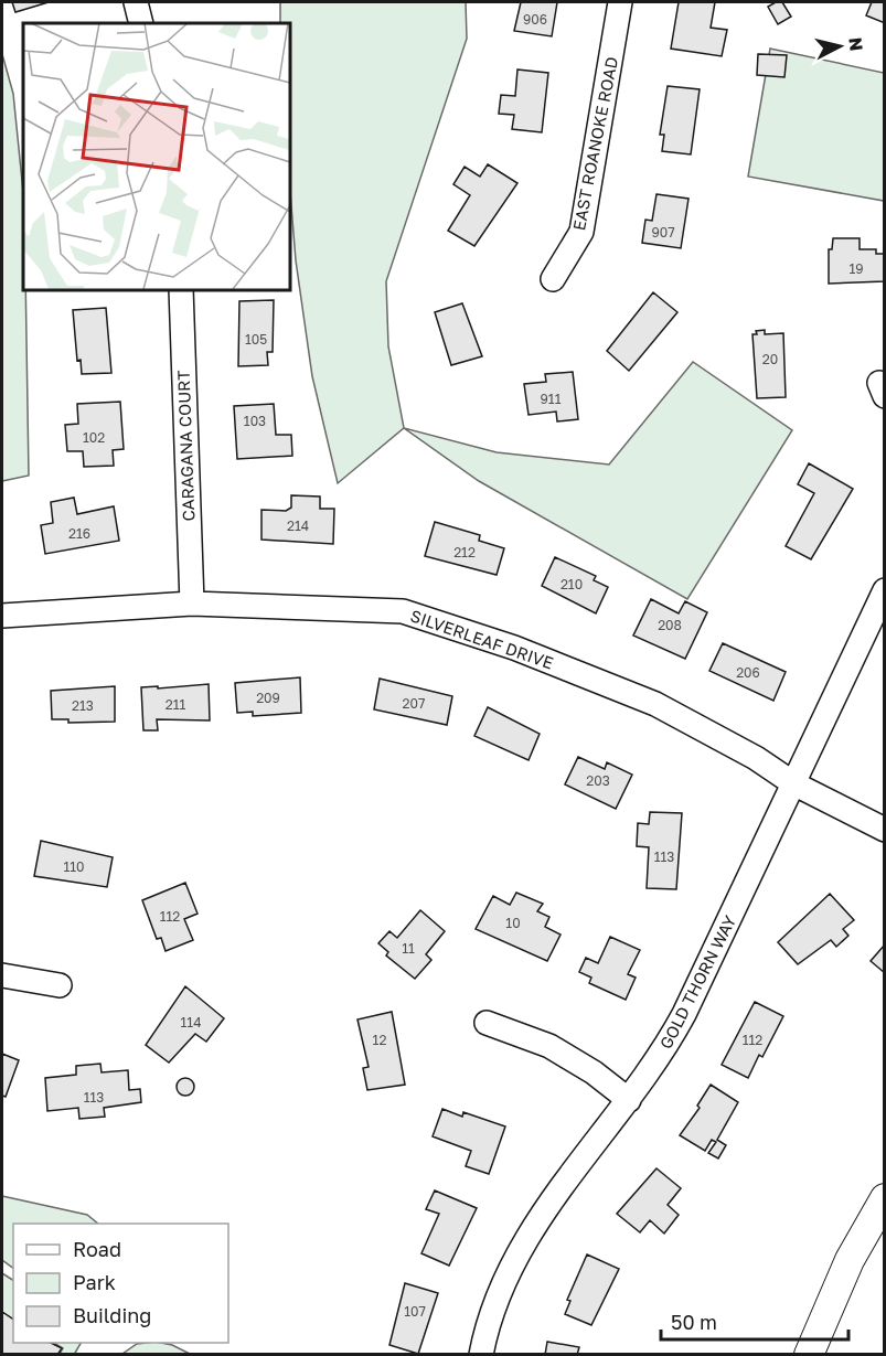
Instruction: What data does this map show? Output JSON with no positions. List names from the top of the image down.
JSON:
{
  "streets": {
    "street": [
      "EAST ROANOKE ROAD",
      "CARAGANA COURT",
      "SILVERLEAF DRIVE",
      "GOLD THORN WAY"
    ]
  },
  "crossings": [
    ["CARAGANA COURT", "SILVERLEAF DRIVE"],
    ["SILVERLEAF DRIVE", "GOLD THORN WAY"]
  ],
  "house_numbers": [
    "906",
    "907",
    "19",
    "105",
    "20",
    "911",
    "103",
    "102",
    "214",
    "216",
    "212",
    "210",
    "208",
    "206",
    "209",
    "207",
    "211",
    "213",
    "203",
    "113",
    "110",
    "112",
    "10",
    "11",
    "114",
    "12",
    "112",
    "113",
    "107"
  ],
  "legend": ["Road", "Park", "Building"],
  "scale_bar": "50 m",
  "north": "right"
}
